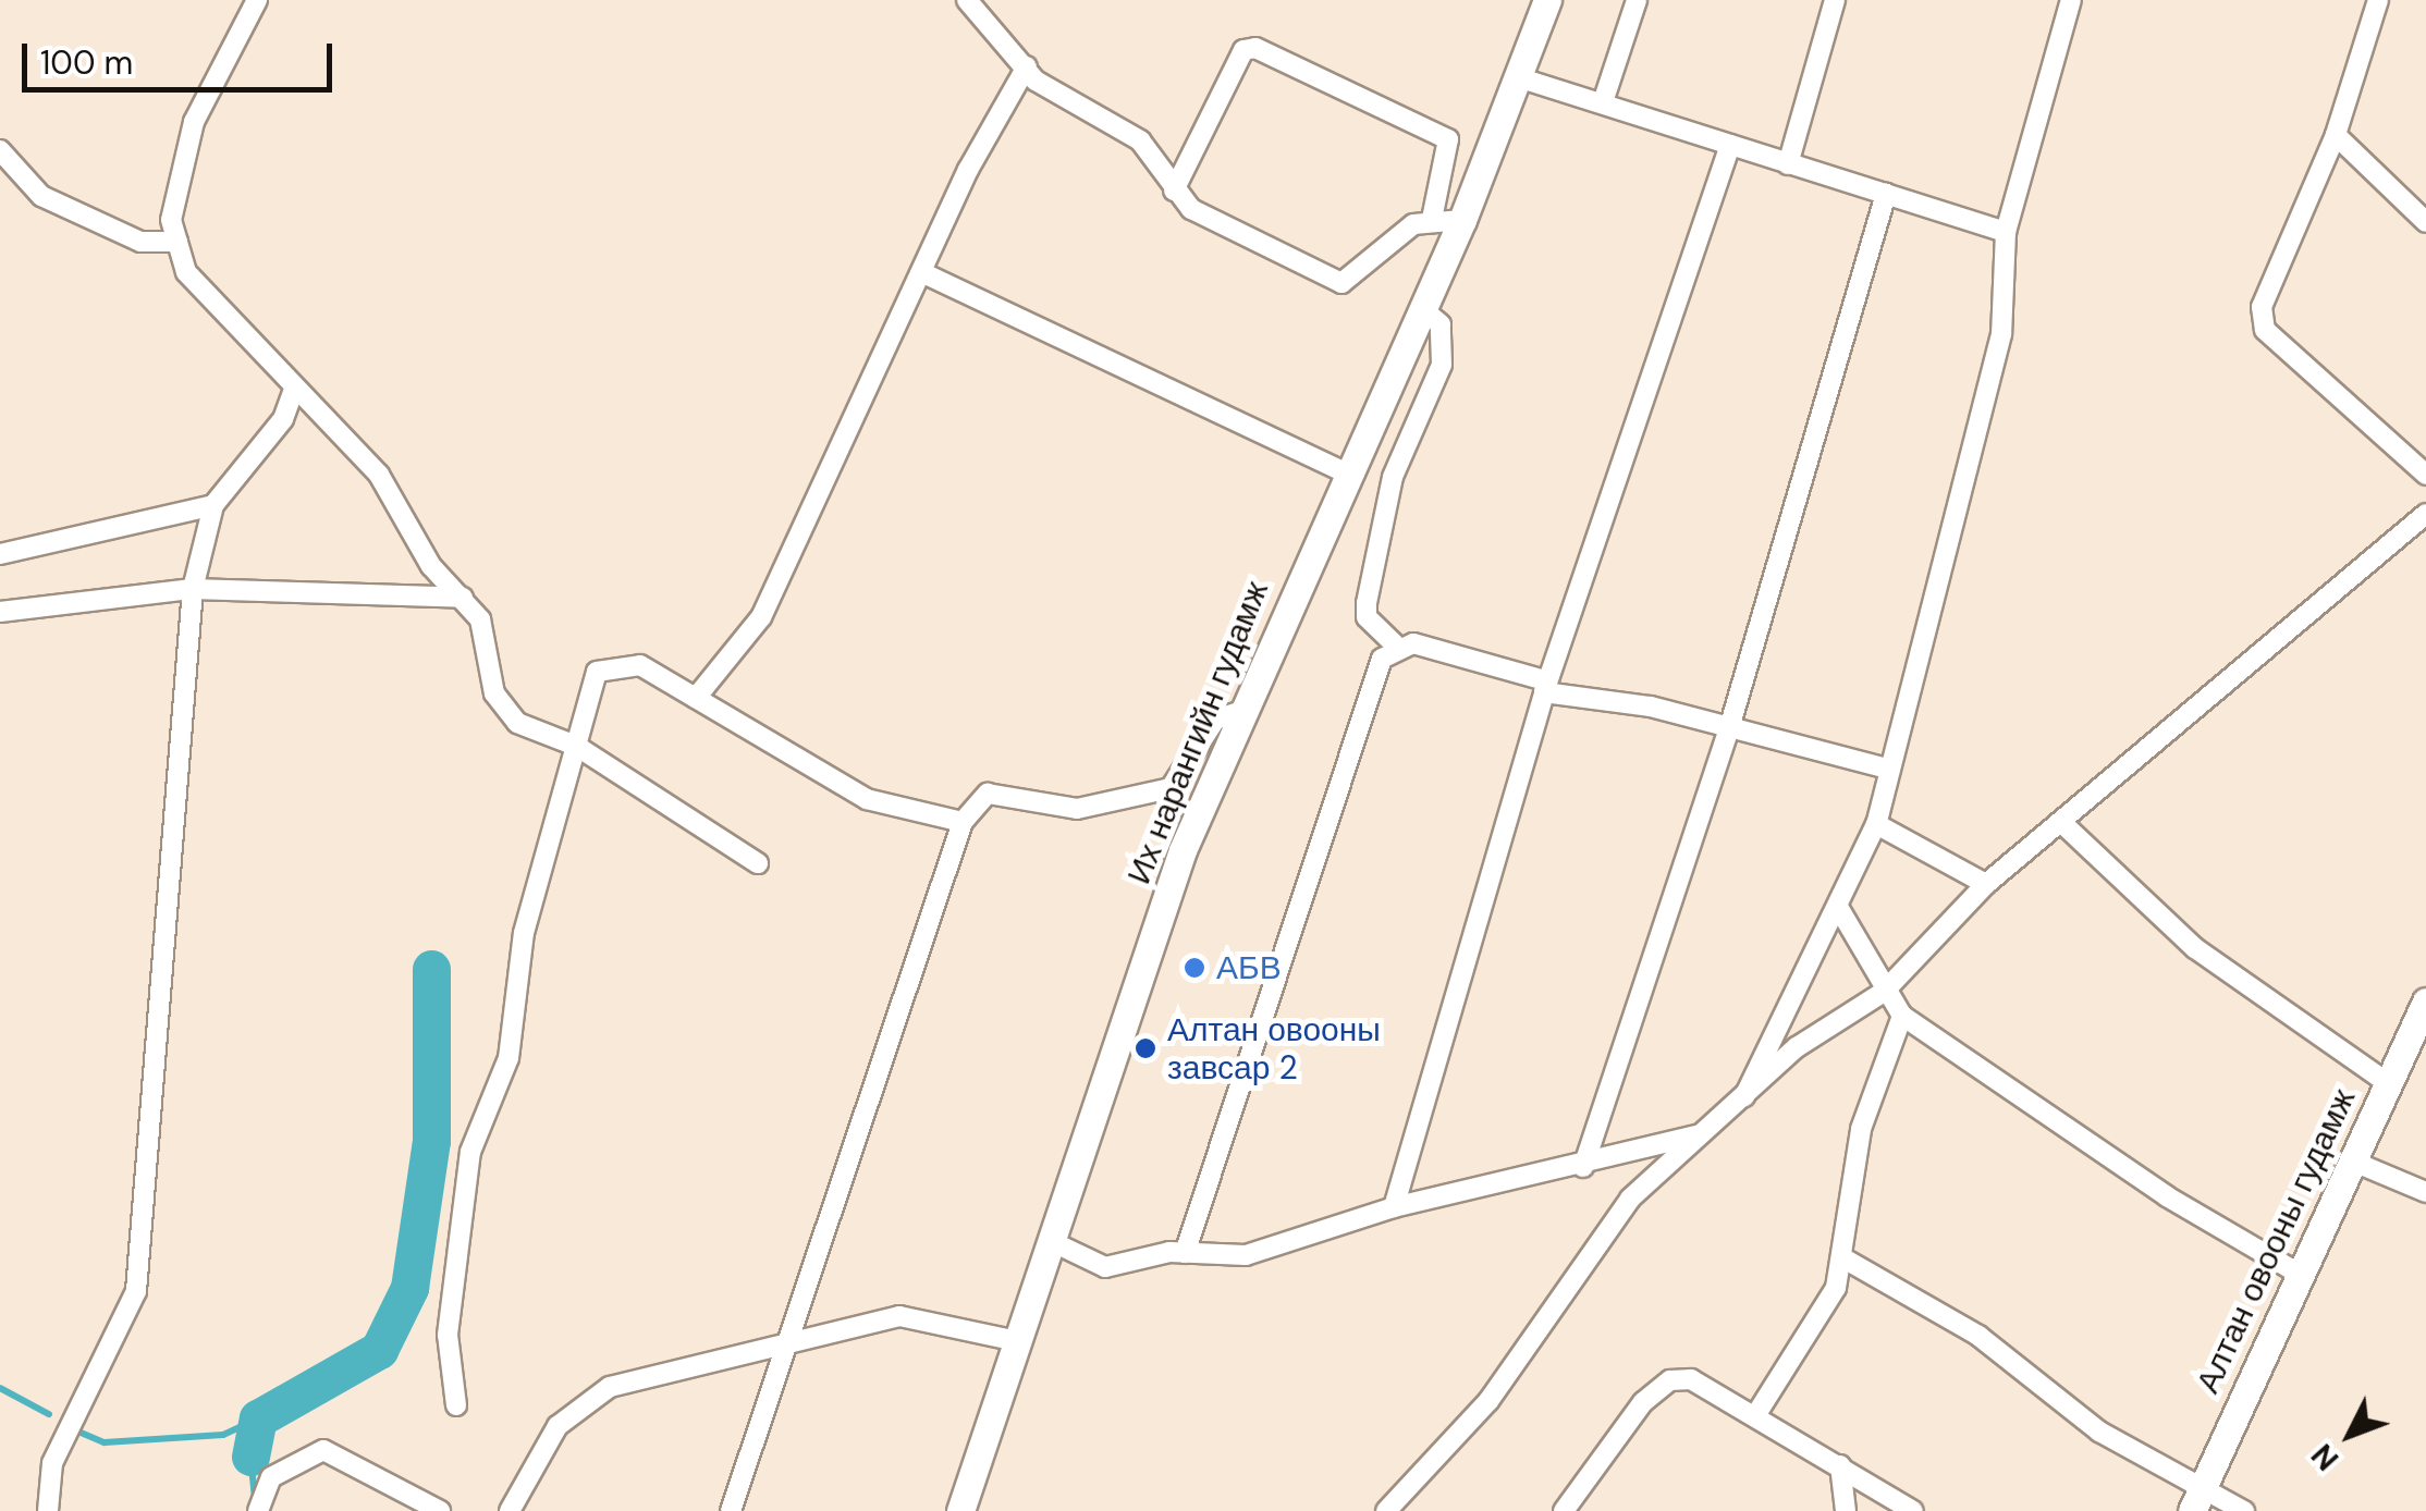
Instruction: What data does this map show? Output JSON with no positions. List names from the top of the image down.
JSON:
{
  "streets": {
    "main road": ["Их нарангийн гудамж", "Алтан овооны гудамж"]
  },
  "places": ["АБВ", "Алтан овооны завсар 2"],
  "scale_bar": "100 m",
  "north": "bottom left"
}
